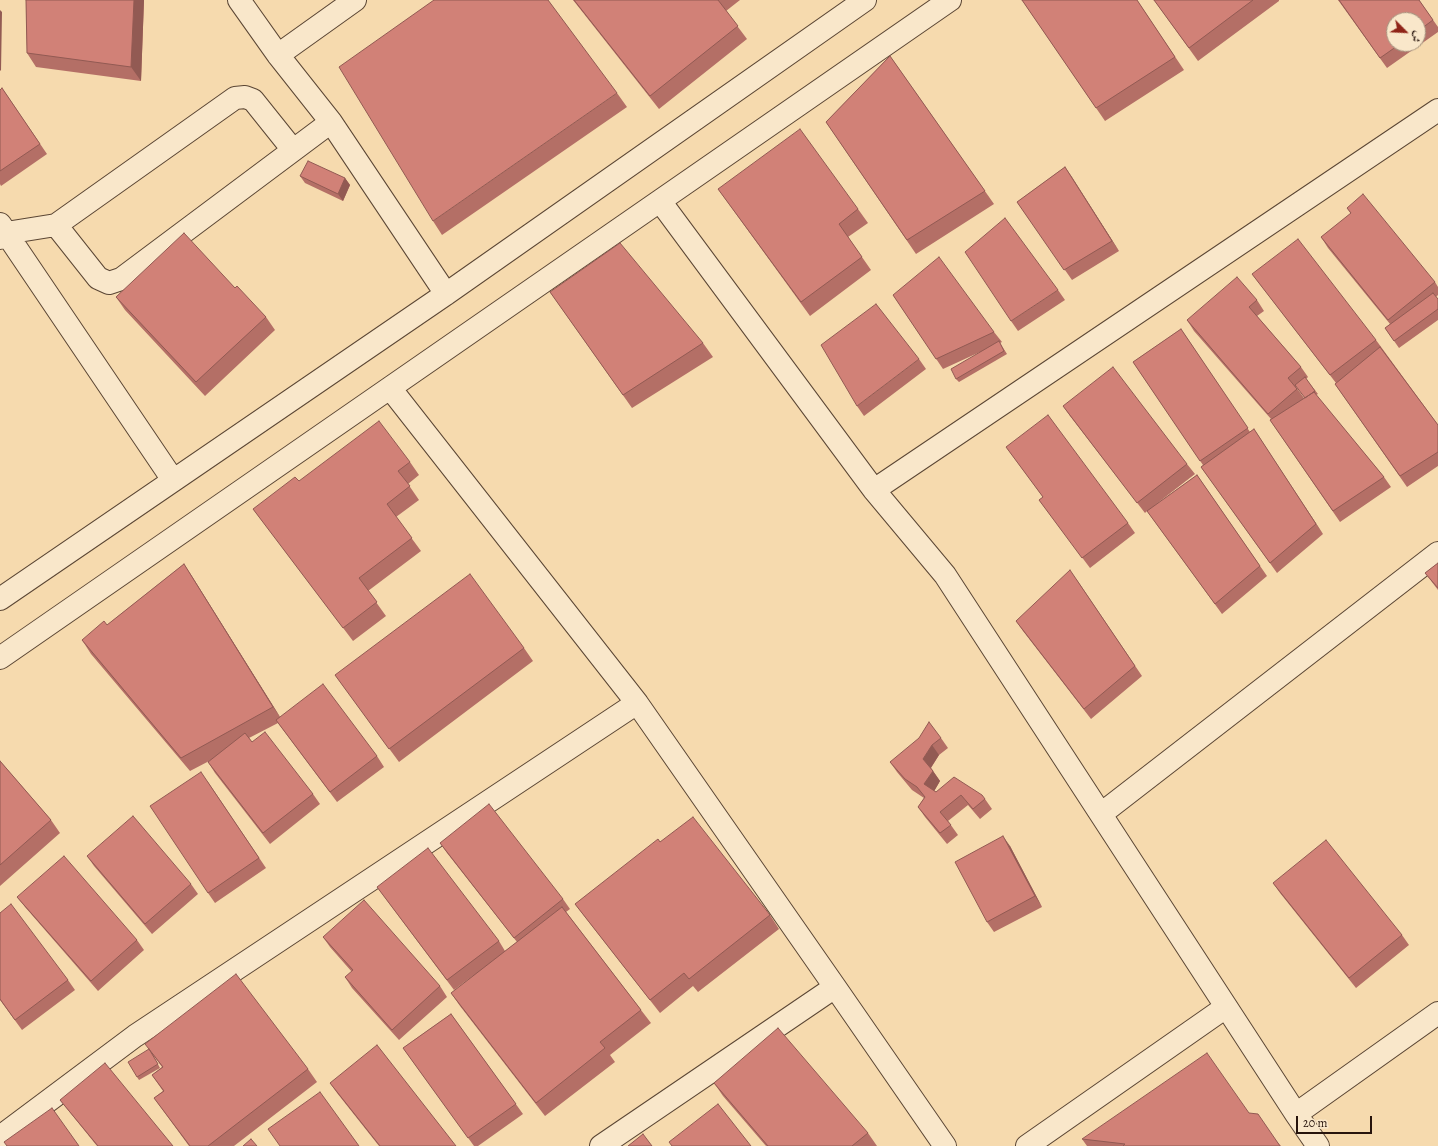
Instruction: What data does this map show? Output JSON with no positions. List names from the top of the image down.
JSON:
{
  "scale_bar": "20 m",
  "north": "bottom right"
}
